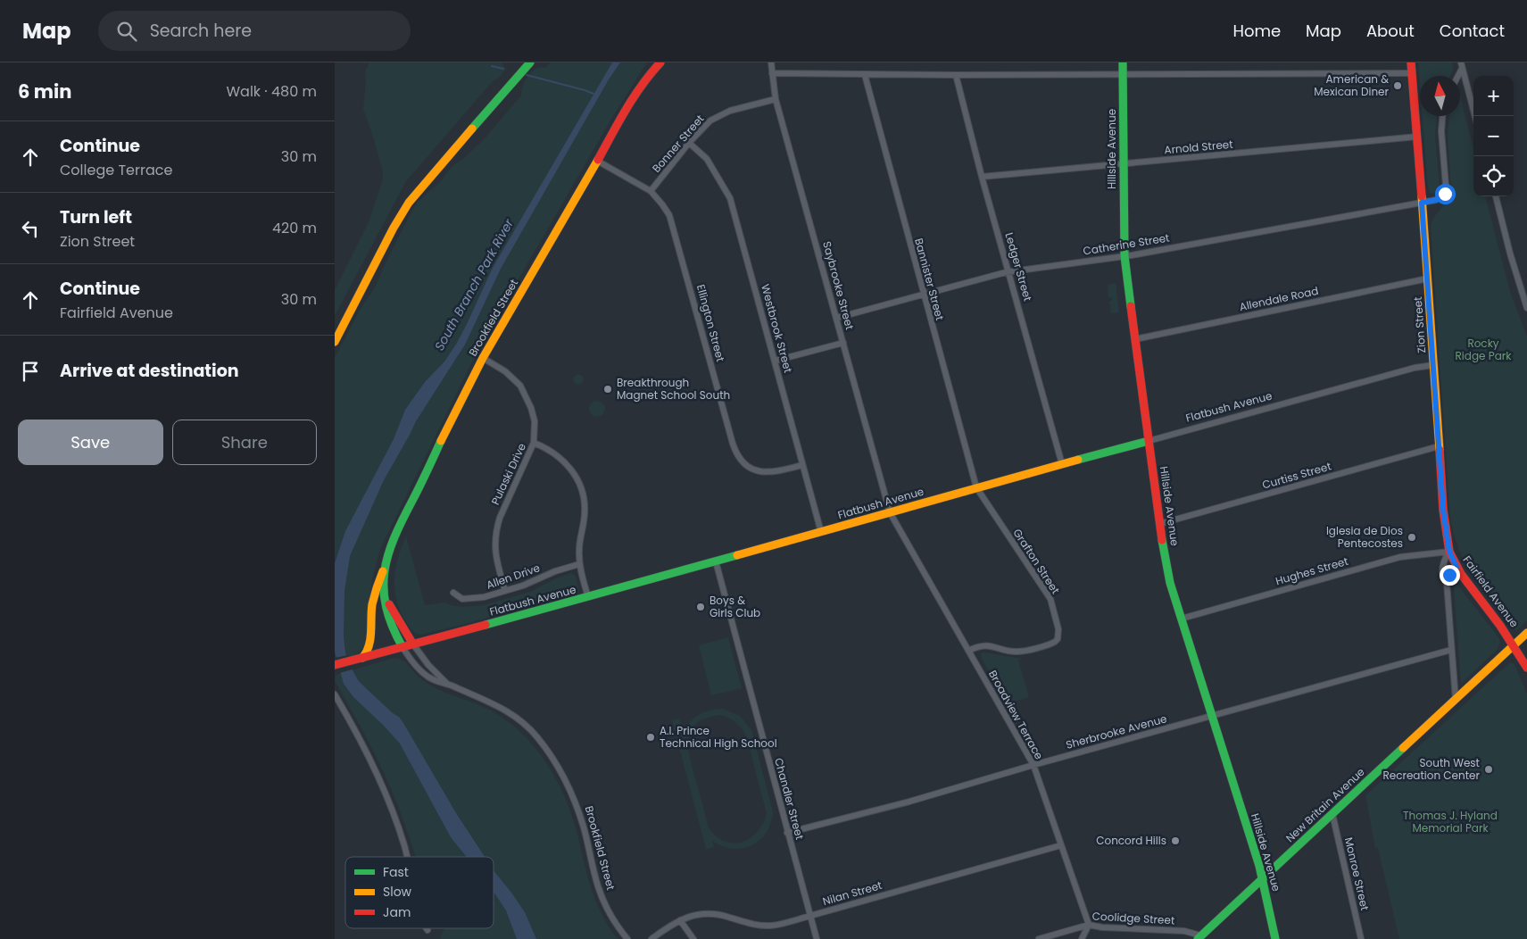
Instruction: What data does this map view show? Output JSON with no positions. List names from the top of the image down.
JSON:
{
  "streets": {
    "main road": [
      "Hillside Avenue",
      "Brookfield Street",
      "Zion Street",
      "Flatbush Avenue",
      "Fairfield Avenue",
      "New Britain Avenue"
    ],
    "street": [
      "Bonner Street",
      "Arnold Street",
      "Catherine Street",
      "Ledger Street",
      "Bannister Street",
      "Saybrooke Street",
      "Allendale Road",
      "Ellington Street",
      "Westbrook Street",
      "Pulaski Drive",
      "Curtiss Street",
      "Grafton Street",
      "Hughes Street",
      "Allen Drive",
      "Broadview Terrace",
      "Sherbrooke Avenue",
      "Chandler Street",
      "Monroe Street",
      "Nilan Street",
      "Coolidge Street"
    ]
  },
  "crossings": [
    ["Bonner Street", "Saybrooke Street"],
    ["Bonner Street", "Ellington Street"],
    ["Bonner Street", "Westbrook Street"],
    ["Arnold Street", "Hillside Avenue"],
    ["Arnold Street", "Ledger Street"],
    ["Arnold Street", "Zion Street"],
    ["Hillside Avenue", "Catherine Street"],
    ["Hillside Avenue", "Allendale Road"],
    ["Hillside Avenue", "Flatbush Avenue"],
    ["Hillside Avenue", "Curtiss Street"],
    ["Hillside Avenue", "Hughes Street"],
    ["Hillside Avenue", "Sherbrooke Avenue"],
    ["Hillside Avenue", "New Britain Avenue"],
    ["Catherine Street", "Ledger Street"],
    ["Catherine Street", "Bannister Street"],
    ["Catherine Street", "Saybrooke Street"],
    ["Catherine Street", "Zion Street"],
    ["Ledger Street", "Flatbush Avenue"],
    ["Bannister Street", "Flatbush Avenue"],
    ["Bannister Street", "Grafton Street"],
    ["Saybrooke Street", "Flatbush Avenue"],
    ["Saybrooke Street", "Broadview Terrace"],
    ["Allendale Road", "Zion Street"],
    ["Brookfield Street", "Ellington Street"],
    ["Brookfield Street", "Flatbush Avenue"],
    ["Brookfield Street", "Pulaski Drive"],
    ["Ellington Street", "Westbrook Street"],
    ["Zion Street", "Flatbush Avenue"],
    ["Zion Street", "Curtiss Street"],
    ["Zion Street", "Hughes Street"],
    ["Zion Street", "Fairfield Avenue"],
    ["Zion Street", "Sherbrooke Avenue"],
    ["Zion Street", "New Britain Avenue"],
    ["Westbrook Street", "Flatbush Avenue"],
    ["Flatbush Avenue", "Grafton Street"],
    ["Flatbush Avenue", "Broadview Terrace"],
    ["Flatbush Avenue", "Chandler Street"],
    ["Pulaski Drive", "Allen Drive"],
    ["Grafton Street", "Broadview Terrace"],
    ["Hughes Street", "Fairfield Avenue"],
    ["Fairfield Avenue", "New Britain Avenue"],
    ["Broadview Terrace", "Sherbrooke Avenue"],
    ["Broadview Terrace", "Nilan Street"],
    ["Broadview Terrace", "Coolidge Street"],
    ["Sherbrooke Avenue", "Chandler Street"],
    ["Chandler Street", "Nilan Street"],
    ["New Britain Avenue", "Monroe Street"],
    ["New Britain Avenue", "Coolidge Street"]
  ],
  "water": ["South Branch Park River"],
  "parks": ["Rocky Ridge Park", "Thomas J. Hyland Memorial Park"],
  "places": [
    "American & Mexican Diner",
    "Breakthrough Magnet School South",
    "Iglesia de Dios Pentecostes",
    "Boys & Girls Club",
    "A.I. Prince Technical High School",
    "South West Recreation Center",
    "Concord Hills"
  ],
  "legend": ["Fast", "Slow", "Jam"],
  "north": "top",
  "page": {
    "header": "Map",
    "search": "Search here",
    "nav": [
      "Home",
      "Map",
      "About",
      "Contact"
    ],
    "heading": ["6 min", "Walk · 480 m"],
    "map_buttons": ["+", "−"],
    "list": [
      ["Continue", "College Terrace", "30 m"],
      ["Turn left", "Zion Street", "420 m"],
      ["Continue", "Fairfield Avenue", "30 m"],
      "Arrive at destination"
    ],
    "buttons": ["Save", "Share"]
  }
}
